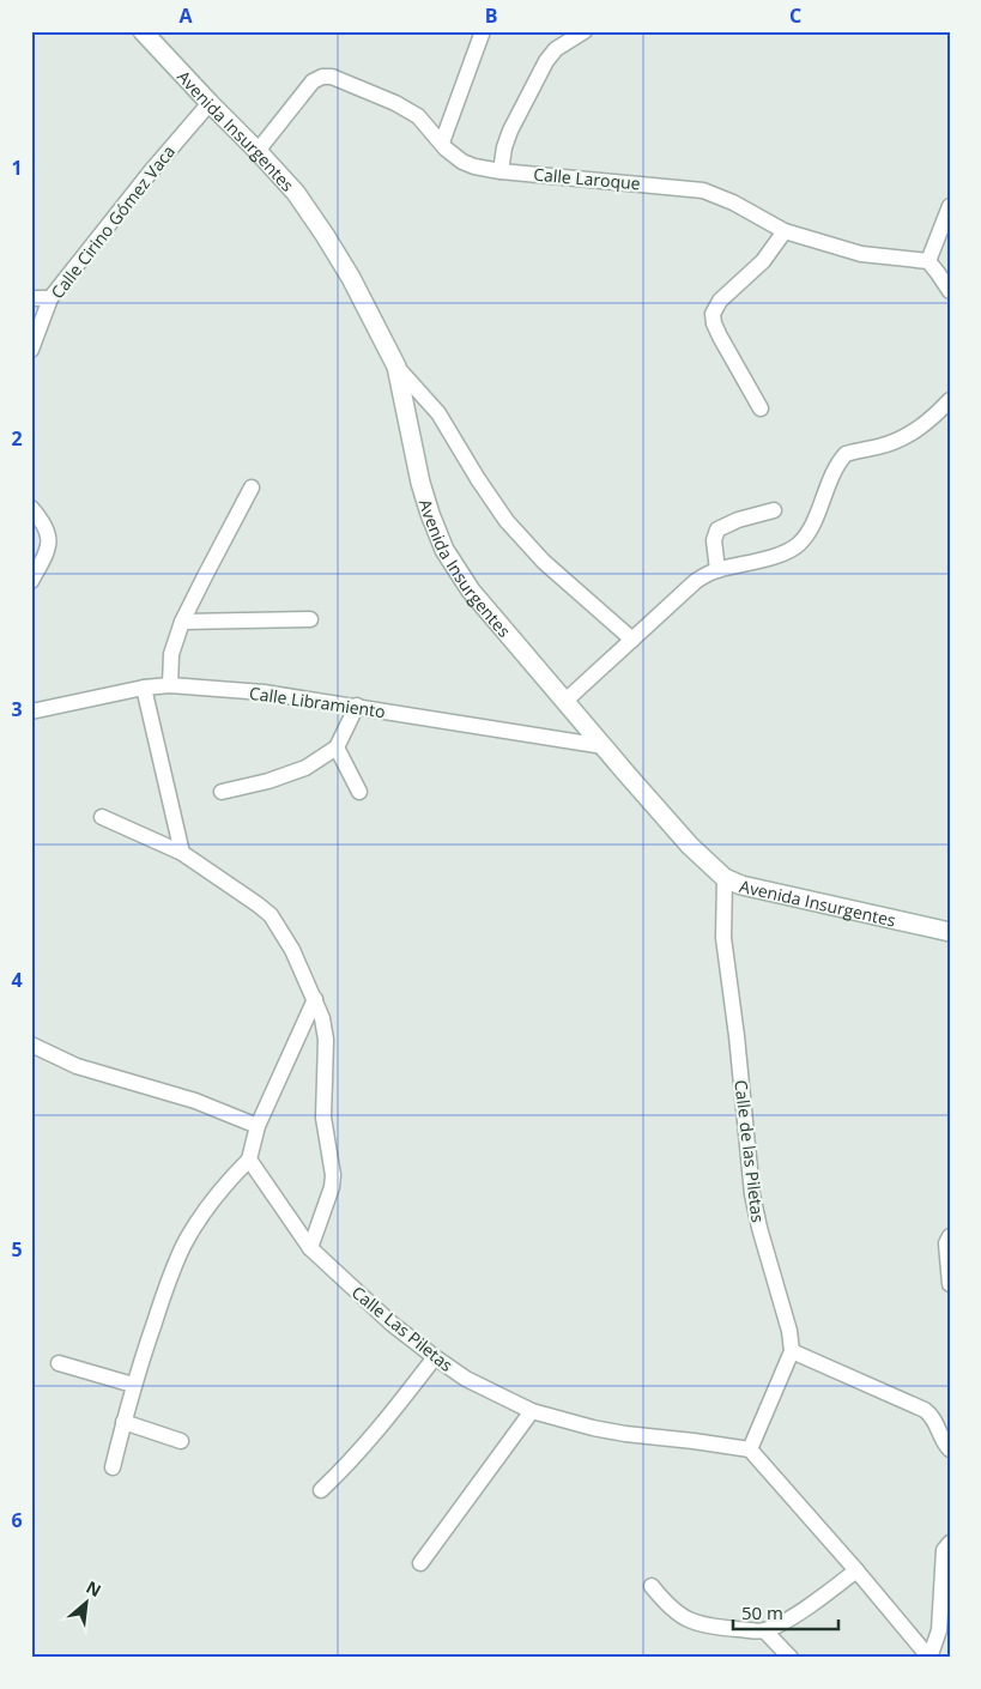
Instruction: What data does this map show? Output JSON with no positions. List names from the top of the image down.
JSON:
{
  "streets": {
    "main road": ["Avenida Insurgentes"],
    "street": [
      "Calle Laroque",
      "Calle Cirino Gómez Vaca",
      "Calle Libramiento",
      "Calle de las Piletas",
      "Calle Las Piletas"
    ]
  },
  "crossings": [
    ["Avenida Insurgentes", "Calle Laroque"],
    ["Avenida Insurgentes", "Calle Cirino Gómez Vaca"],
    ["Avenida Insurgentes", "Calle Libramiento"],
    ["Avenida Insurgentes", "Calle de las Piletas"]
  ],
  "scale_bar": "50 m",
  "north": "top right",
  "grid": {
    "columns": ["A", "B", "C"],
    "rows": [
      "1",
      "2",
      "3",
      "4",
      "5",
      "6"
    ]
  }
}
